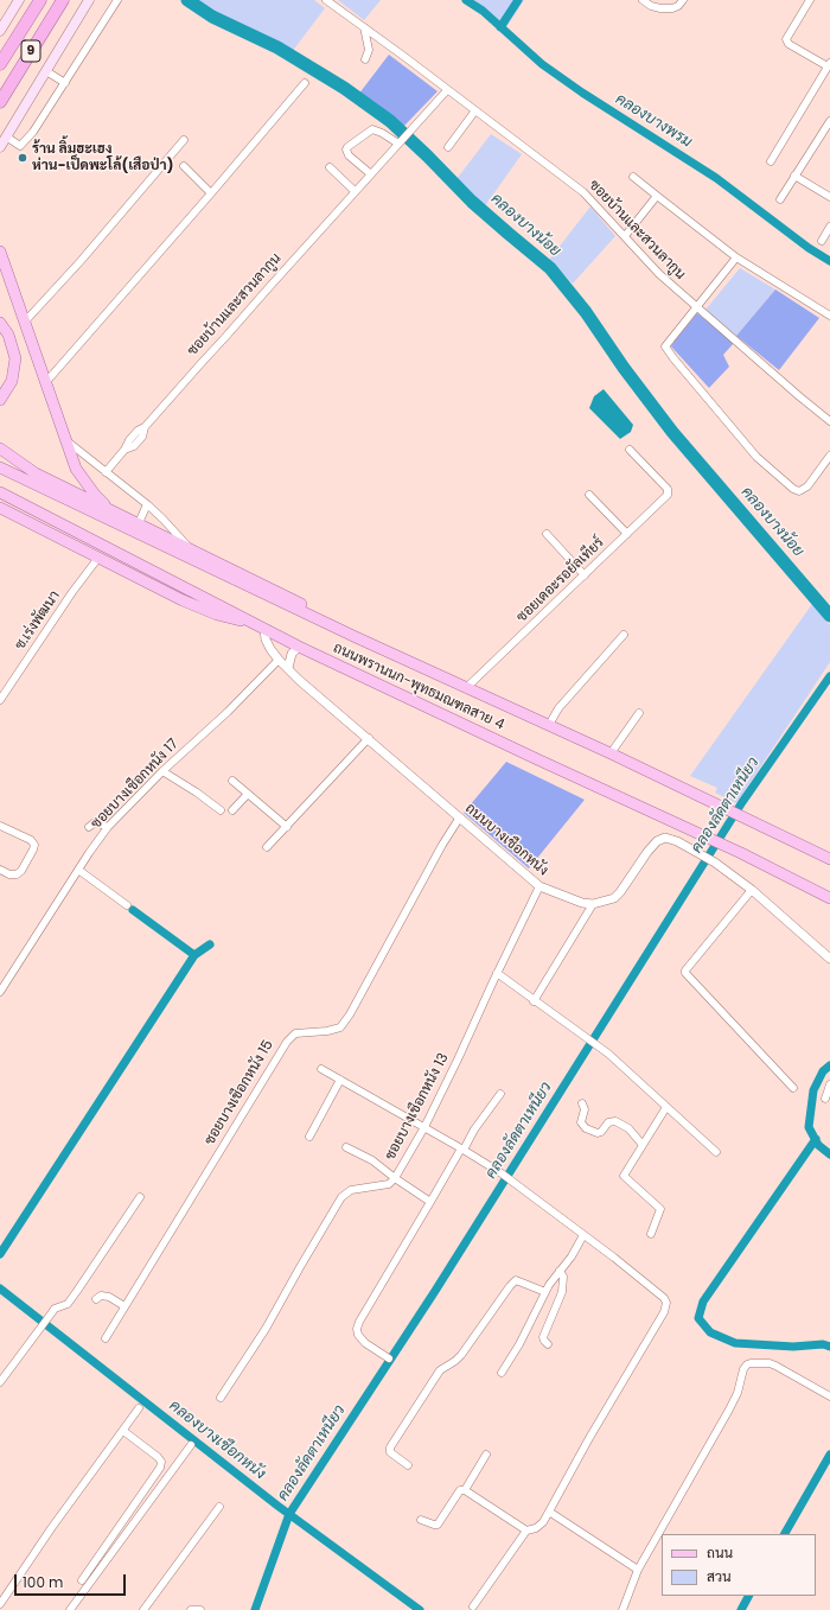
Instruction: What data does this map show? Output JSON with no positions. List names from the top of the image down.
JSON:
{
  "streets": {
    "highway": ["9"],
    "main road": ["ถนนพรานนก-พุทธมณฑลสาย 4"],
    "street": [
      "ซอยบ้านและสวนลากูน",
      "ซอยเดอะรอยัลเทียร์",
      "ซ.เร่งพัฒนา",
      "ซอยบางเชือกหนัง 17",
      "ถนนบางเชือกหนัง",
      "ซอยบางเชือกหนัง 15",
      "ซอยบางเชือกหนัง 13"
    ]
  },
  "crossings": [
    ["ซอยเดอะรอยัลเทียร์", "ถนนพรานนก-พุทธมณฑลสาย 4"],
    ["ถนนพรานนก-พุทธมณฑลสาย 4", "ถนนบางเชือกหนัง"],
    ["ซอยบางเชือกหนัง 17", "ถนนบางเชือกหนัง"],
    ["ถนนบางเชือกหนัง", "ซอยบางเชือกหนัง 15"],
    ["ถนนบางเชือกหนัง", "ซอยบางเชือกหนัง 13"]
  ],
  "water": [
    "คลองบางพรม",
    "คลองบางน้อย",
    "คลองลัดตาเหนียว",
    "คลองบางเชือกหนัง"
  ],
  "places": ["ร้าน ลิ้มฮะเฮง ห่าน-เป็ดพะโล้(เสือป่า)"],
  "legend": ["ถนน", "สวน"],
  "scale_bar": "100 m"
}
